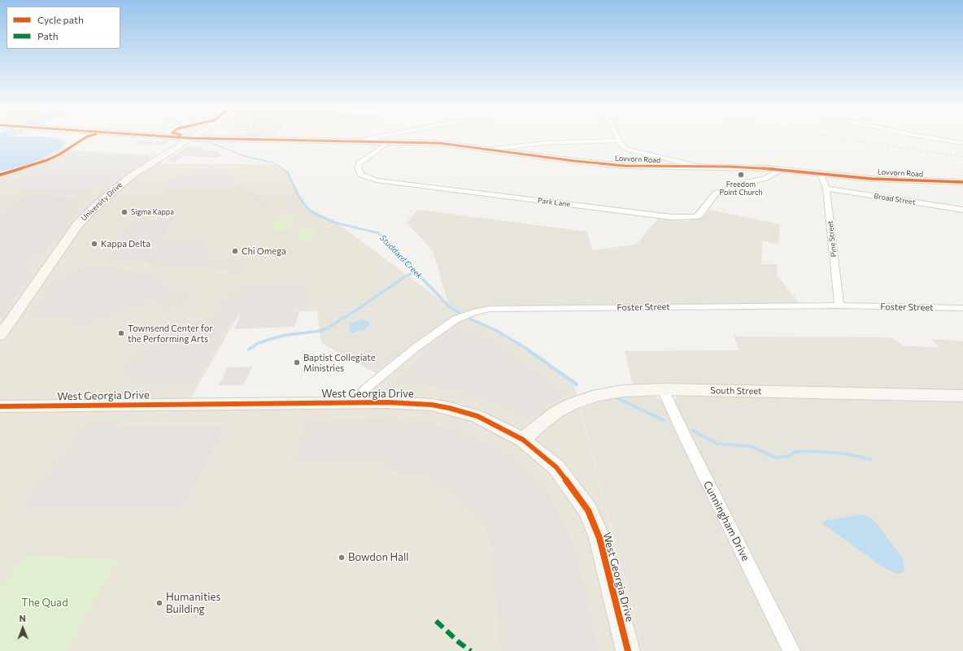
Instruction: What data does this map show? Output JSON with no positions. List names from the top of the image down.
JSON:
{
  "streets": {
    "street": [
      "Lovvorn Road",
      "Broad Street",
      "University Drive",
      "Park Lane",
      "Pine Street",
      "Foster Street",
      "South Street",
      "West Georgia Drive",
      "Cunningham Drive"
    ]
  },
  "crossings": [
    ["Lovvorn Road", "University Drive"],
    ["Lovvorn Road", "Park Lane"],
    ["Lovvorn Road", "Pine Street"],
    ["Broad Street", "Pine Street"],
    ["Pine Street", "Foster Street"],
    ["Foster Street", "West Georgia Drive"],
    ["South Street", "West Georgia Drive"],
    ["South Street", "Cunningham Drive"]
  ],
  "water": ["Studdard Creek"],
  "parks": ["The Quad"],
  "places": [
    "Freedom Point Church",
    "Sigma Kappa",
    "Kappa Delta",
    "Chi Omega",
    "Townsend Center for the Performing Arts",
    "Baptist Collegiate Ministries",
    "Bowdon Hall",
    "Humanities Building"
  ],
  "legend": ["Cycle path", "Path"],
  "north": "top"
}
